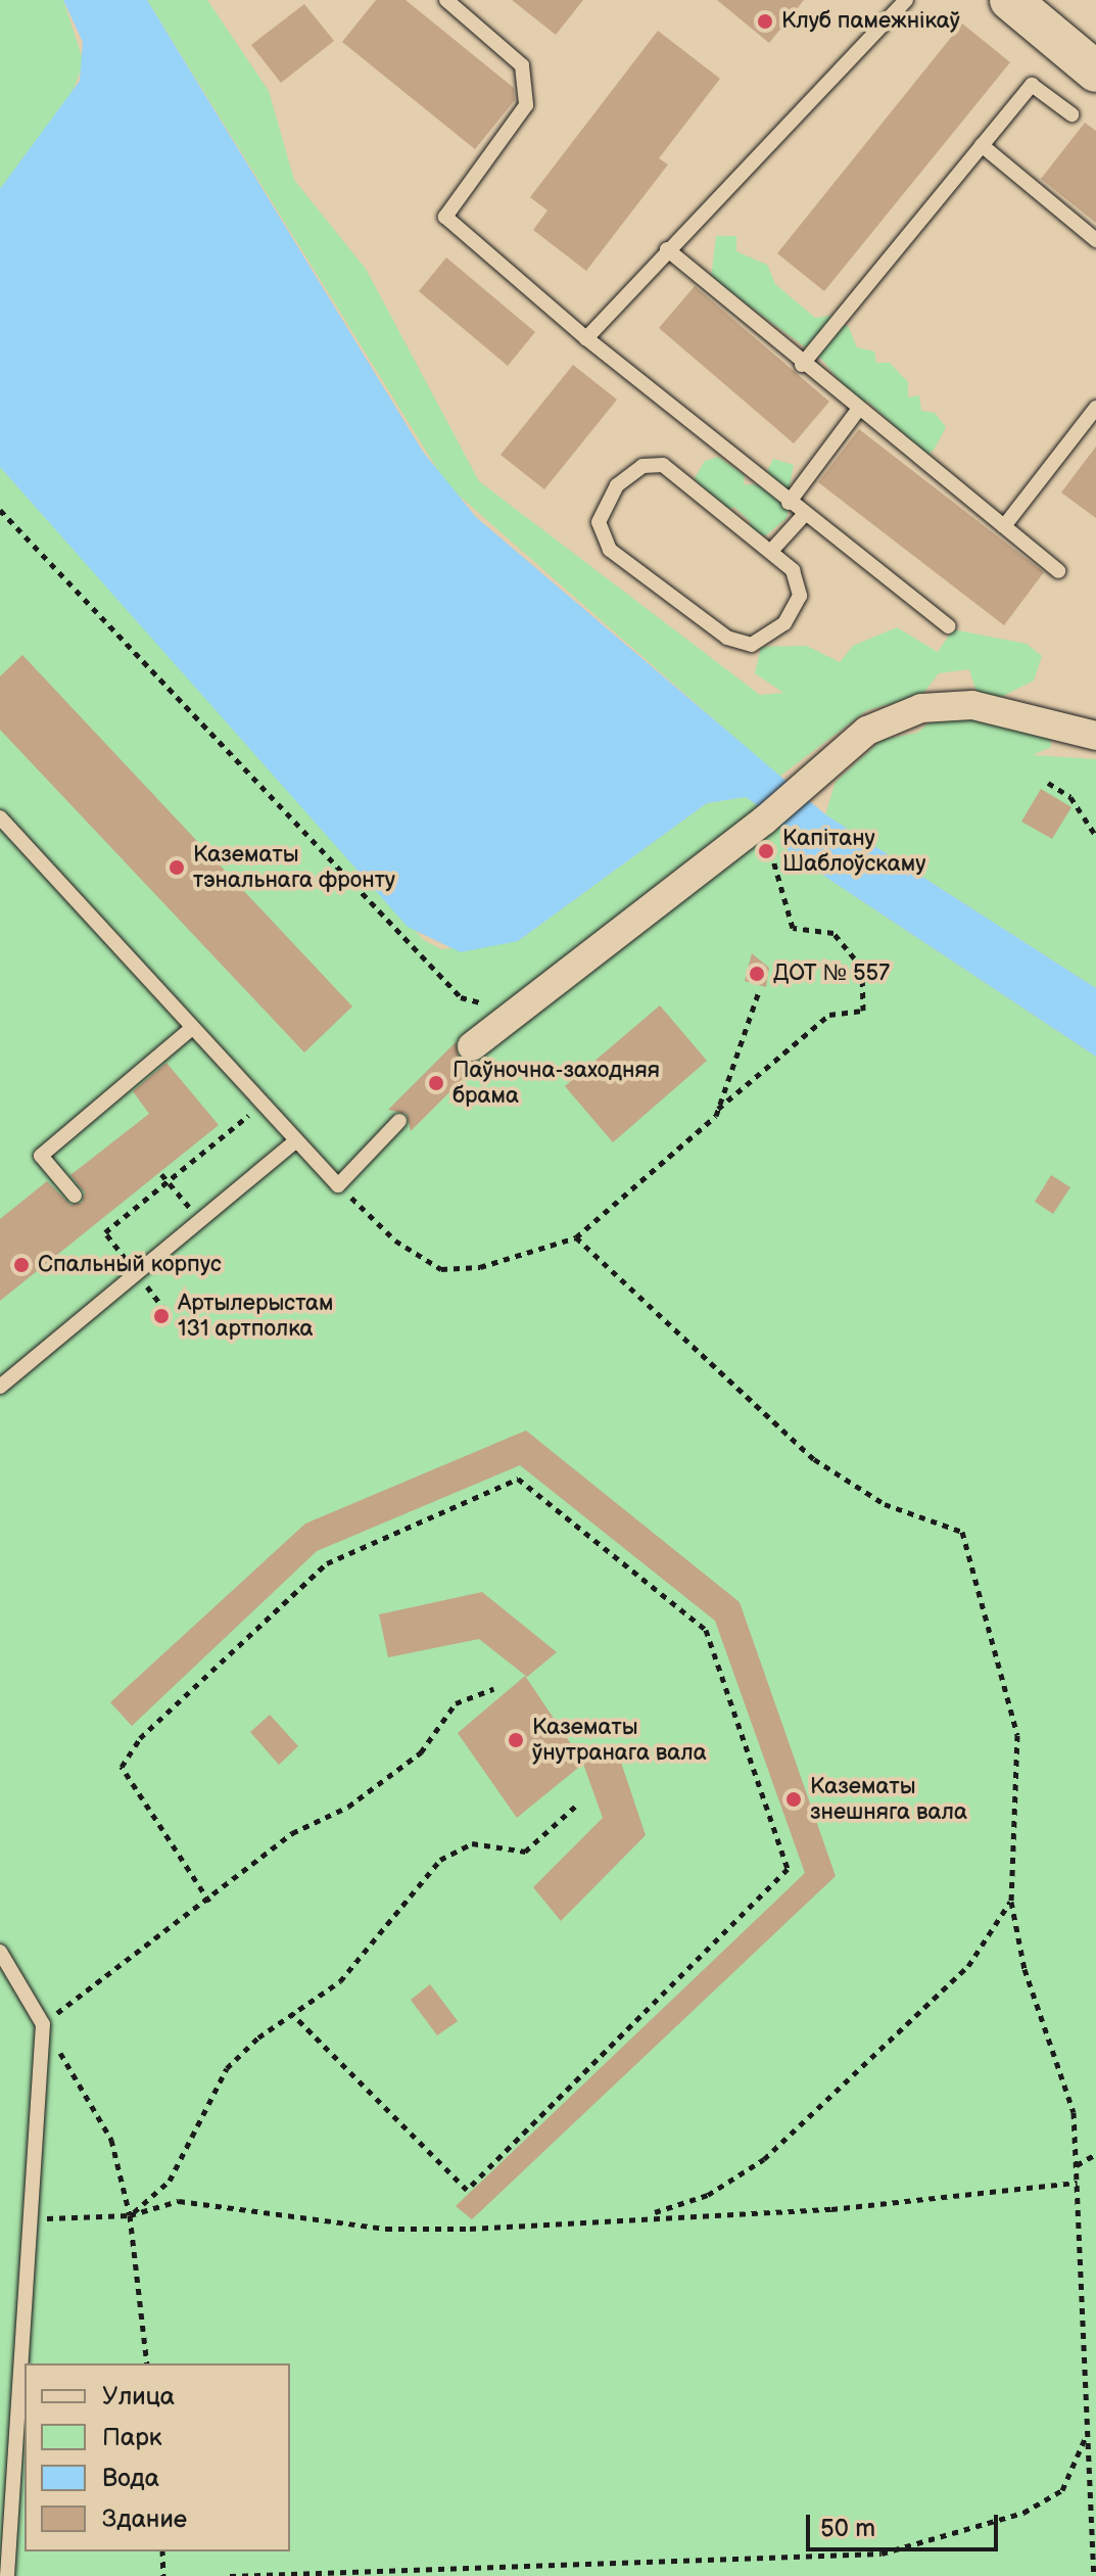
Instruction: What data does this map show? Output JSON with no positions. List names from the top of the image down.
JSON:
{
  "places": [
    "Клуб памежнікаў",
    "Капітану Шаблоўскаму",
    "Казематы тэнальнага фронту",
    "ДОТ № 557",
    "Паўночна-заходняя брама",
    "Спальный корпус",
    "Артылерыстам 131 артполка",
    "Казематы ўнутранага вала",
    "Казематы знешняга вала"
  ],
  "legend": [
    "Улица",
    "Парк",
    "Вода",
    "Здание"
  ],
  "scale_bar": "50 m"
}
